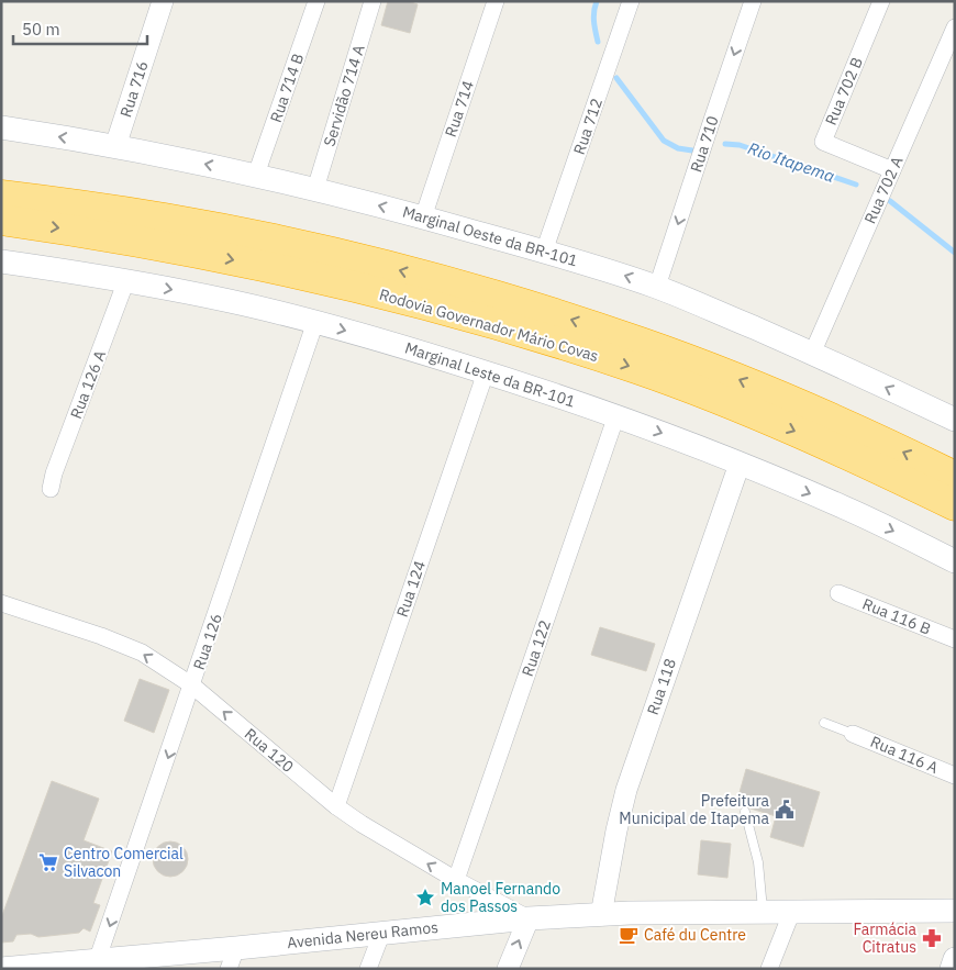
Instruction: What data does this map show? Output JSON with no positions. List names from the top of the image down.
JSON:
{
  "streets": {
    "highway": ["Rodovia Governador Mário Covas"],
    "main road": ["Marginal Oeste da BR-101", "Marginal Leste da BR-101", "Avenida Nereu Ramos"],
    "street": [
      "Rua 714 B",
      "Rua 716",
      "Rua 702 B",
      "Servidão 714 A",
      "Rua 714",
      "Rua 712",
      "Rua 710",
      "Rua 702 A",
      "Rua 126 A",
      "Rua 124",
      "Rua 116 B",
      "Rua 126",
      "Rua 122",
      "Rua 118",
      "Rua 120",
      "Rua 116 A"
    ]
  },
  "crossings": [
    ["Rua 714 B", "Marginal Oeste da BR-101"],
    ["Rua 716", "Marginal Oeste da BR-101"],
    ["Rua 702 B", "Rua 702 A"],
    ["Servidão 714 A", "Marginal Oeste da BR-101"],
    ["Rua 714", "Marginal Oeste da BR-101"],
    ["Rua 712", "Marginal Oeste da BR-101"],
    ["Rua 710", "Marginal Oeste da BR-101"],
    ["Rua 702 A", "Marginal Oeste da BR-101"],
    ["Marginal Leste da BR-101", "Rua 126 A"],
    ["Marginal Leste da BR-101", "Rua 124"],
    ["Marginal Leste da BR-101", "Rua 126"],
    ["Marginal Leste da BR-101", "Rua 122"],
    ["Marginal Leste da BR-101", "Rua 118"],
    ["Rua 124", "Rua 120"],
    ["Rua 126", "Rua 120"],
    ["Rua 126", "Avenida Nereu Ramos"],
    ["Rua 122", "Rua 120"],
    ["Rua 118", "Avenida Nereu Ramos"],
    ["Rua 120", "Avenida Nereu Ramos"]
  ],
  "one_way": [
    "Rua 710",
    "Marginal Oeste da BR-101",
    "Marginal Leste da BR-101",
    "Rua 126",
    "Rua 120"
  ],
  "water": ["Rio Itapema"],
  "places": {
    "public building": ["Prefeitura Municipal de Itapema"],
    "supermarket": ["Centro Comercial Silvacon"],
    "place": ["Manoel Fernando dos Passos"],
    "cafe": ["Café du Centre"],
    "pharmacy": ["Farmácia Citratus"]
  },
  "scale_bar": "50 m"
}
